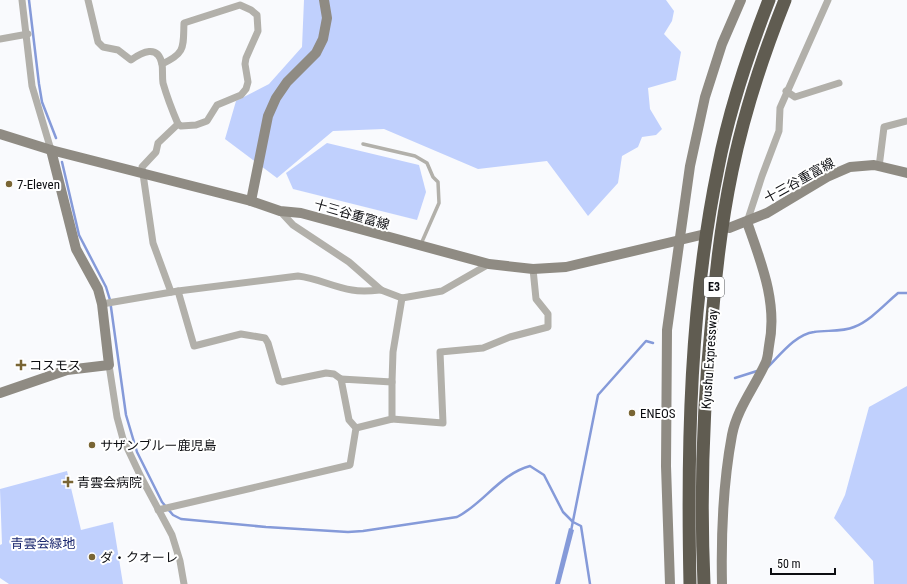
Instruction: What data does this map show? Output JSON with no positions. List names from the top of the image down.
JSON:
{
  "streets": {
    "highway": ["E3", "Kyushu Expressway"],
    "street": ["十三谷重富線"]
  },
  "parks": ["青雲会緑地"],
  "places": {
    "other": [
      "7-Eleven",
      "ENEOS",
      "サザンブルー鹿児島",
      "ダ・クオーレ"
    ],
    "health": ["コスモス", "青雲会病院"]
  },
  "scale_bar": "50 m"
}
